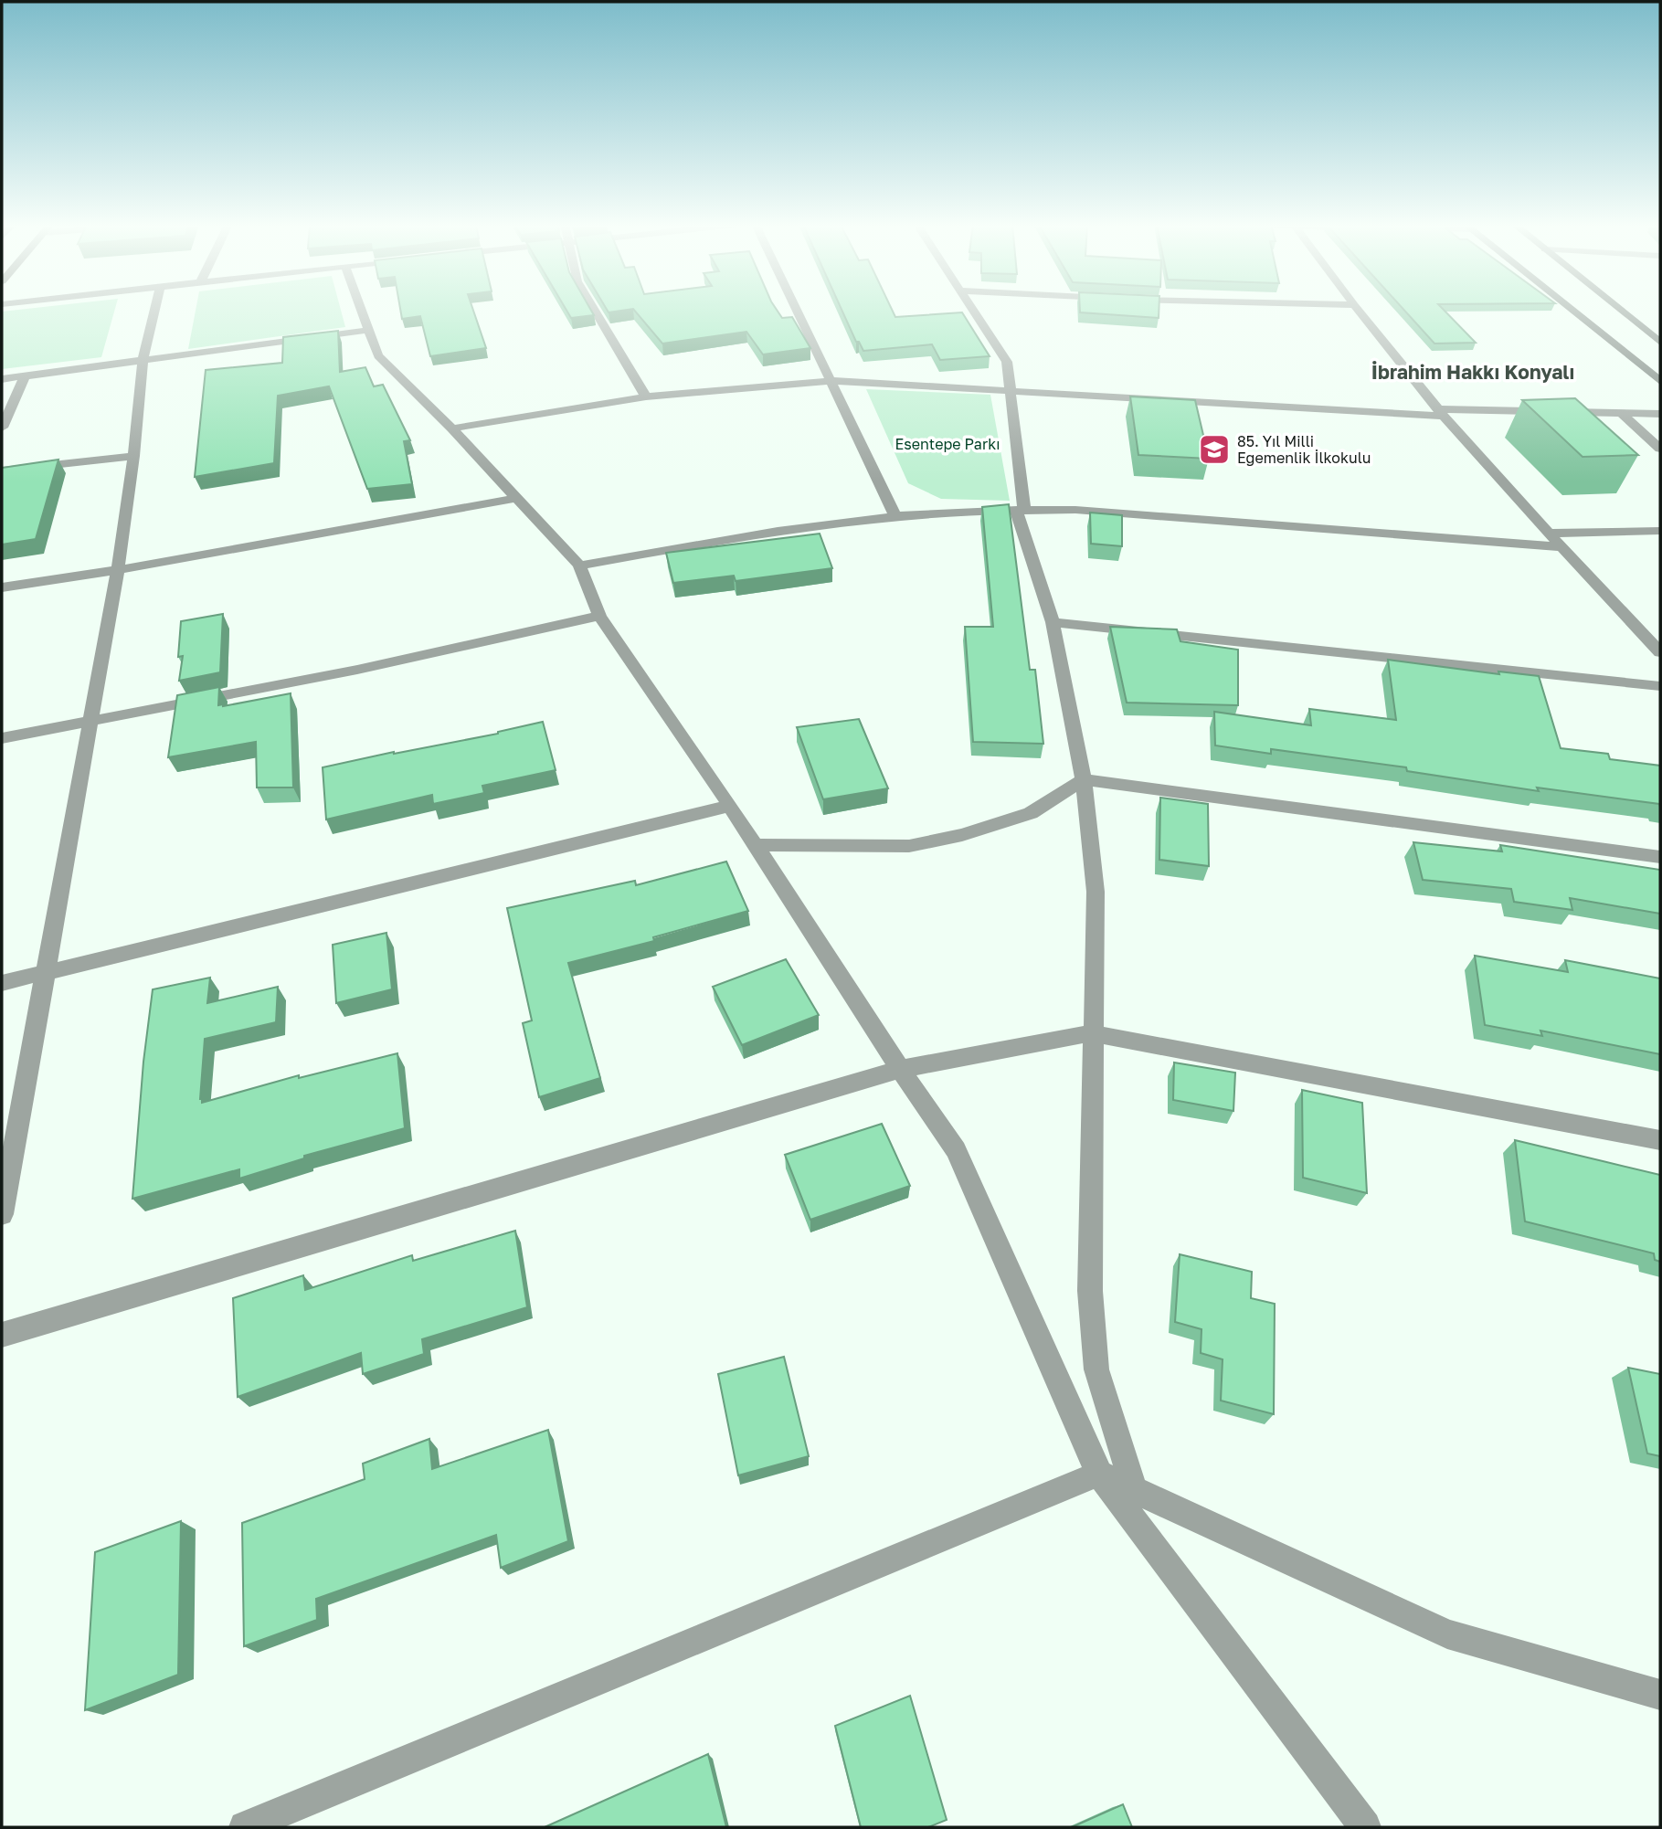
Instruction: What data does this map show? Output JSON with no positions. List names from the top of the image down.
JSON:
{
  "districts": ["İbrahim Hakkı Konyalı"],
  "parks": ["Esentepe Parkı"],
  "places": {
    "school or university": ["85. Yıl Milli Egemenlik İlkokulu"]
  }
}
